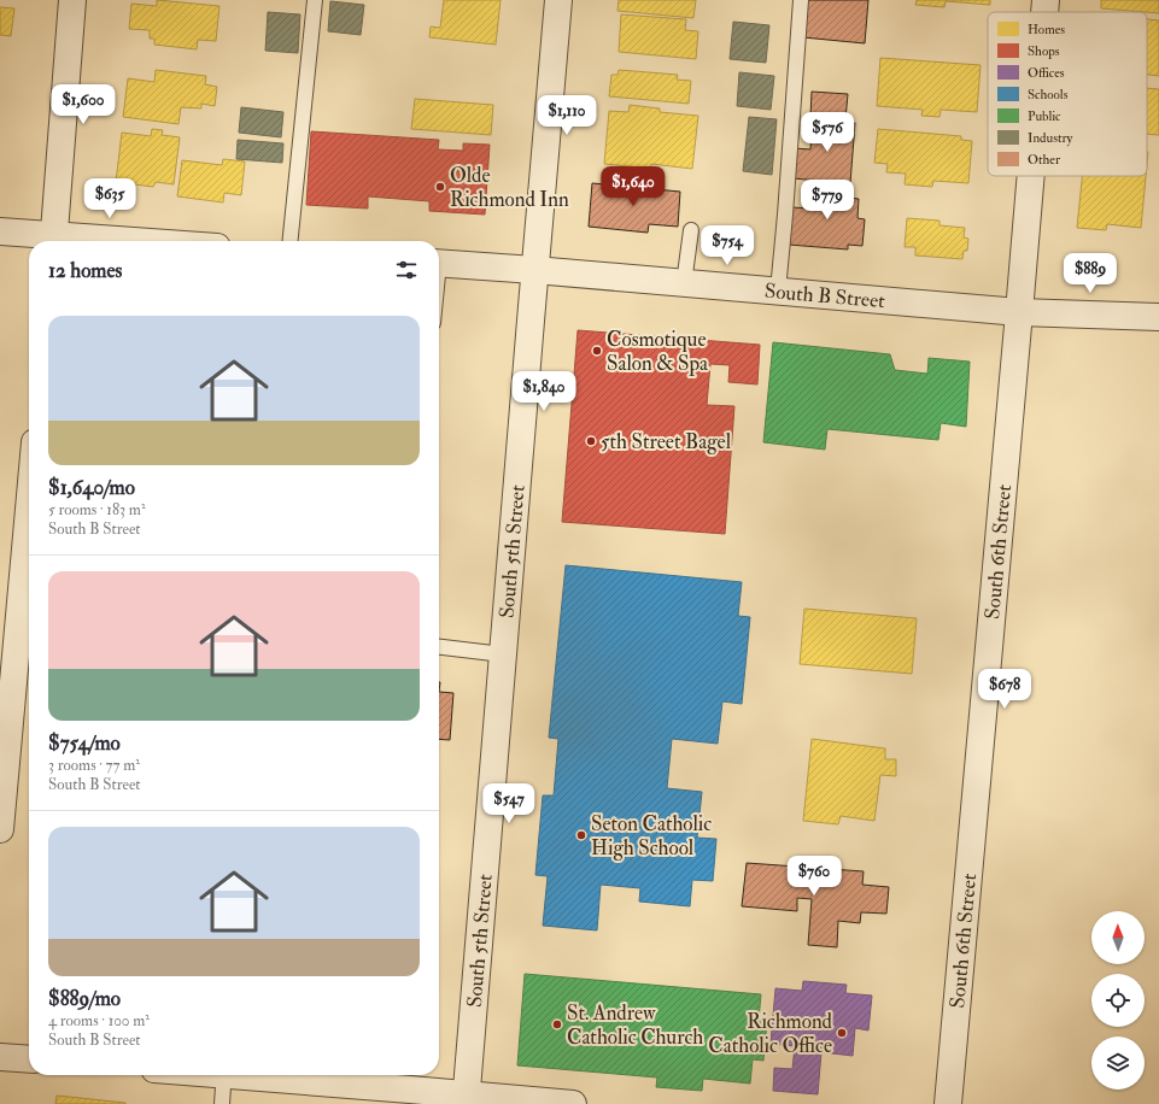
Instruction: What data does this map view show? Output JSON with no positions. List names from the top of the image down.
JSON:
{
  "streets": {
    "street": ["South B Street", "South 5th Street", "South 6th Street"]
  },
  "crossings": [
    ["South B Street", "South 5th Street"],
    ["South B Street", "South 6th Street"]
  ],
  "places": [
    "Olde Richmond Inn",
    "Cosmotique Salon & Spa",
    "5th Street Bagel",
    "Seton Catholic High School",
    "St. Andrew Catholic Church",
    "Richmond Catholic Office"
  ],
  "legend": [
    "Homes",
    "Shops",
    "Offices",
    "Schools",
    "Public",
    "Industry",
    "Other"
  ],
  "north": "top",
  "page": {
    "price": [
      "$1,600",
      "$1,110",
      "$576",
      "$1,640",
      "$635",
      "$779",
      "$754",
      "$889",
      "$1,840",
      "$678",
      "$547",
      "$760"
    ],
    "heading": "12 homes",
    "list": [
      {
        "name": "$1,640/mo",
        "note": "5 rooms · 183 m² · South B Street"
      },
      {
        "name": "$754/mo",
        "note": "3 rooms · 77 m² · South B Street"
      },
      {
        "name": "$889/mo",
        "note": "4 rooms · 100 m² · South B Street"
      }
    ]
  }
}
